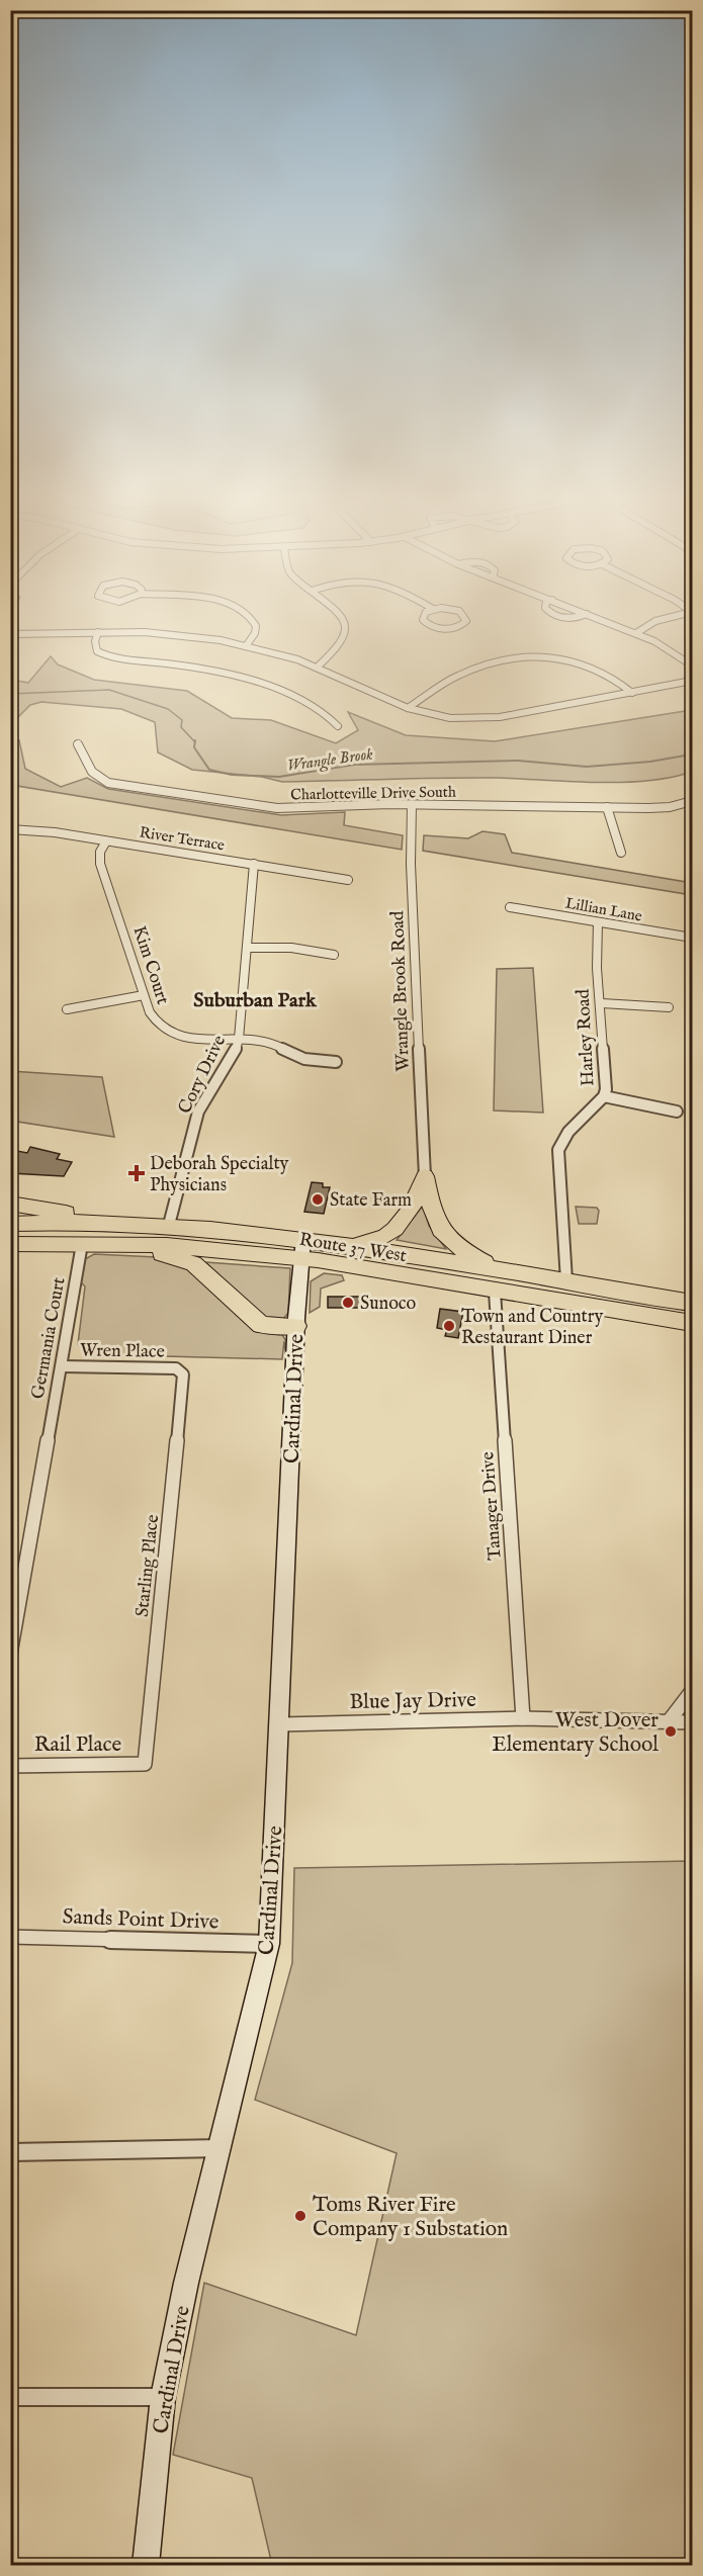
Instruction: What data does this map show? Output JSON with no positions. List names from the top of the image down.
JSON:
{
  "streets": {
    "highway": ["Route 37 West"],
    "street": [
      "Charlotteville Drive South",
      "River Terrace",
      "Lillian Lane",
      "Kim Court",
      "Wrangle Brook Road",
      "Harley Road",
      "Cory Drive",
      "Germania Court",
      "Wren Place",
      "Cardinal Drive",
      "Tanager Drive",
      "Starling Place",
      "Blue Jay Drive",
      "Rail Place",
      "Sands Point Drive"
    ]
  },
  "crossings": [
    ["Charlotteville Drive South", "Wrangle Brook Road"],
    ["River Terrace", "Kim Court"],
    ["River Terrace", "Cory Drive"],
    ["Lillian Lane", "Harley Road"],
    ["Kim Court", "Cory Drive"],
    ["Harley Road", "Route 37 West"],
    ["Cory Drive", "Route 37 West"],
    ["Route 37 West", "Germania Court"],
    ["Route 37 West", "Cardinal Drive"],
    ["Route 37 West", "Tanager Drive"],
    ["Germania Court", "Wren Place"],
    ["Wren Place", "Starling Place"],
    ["Cardinal Drive", "Blue Jay Drive"],
    ["Cardinal Drive", "Sands Point Drive"],
    ["Tanager Drive", "Blue Jay Drive"],
    ["Starling Place", "Rail Place"]
  ],
  "districts": ["Suburban Park"],
  "water": ["Wrangle Brook"],
  "places": {
    "health": ["Deborah Specialty Physicians"],
    "other": [
      "State Farm",
      "Sunoco",
      "Town and Country Restaurant Diner",
      "West Dover Elementary School",
      "Toms River Fire Company 1 Substation"
    ]
  }
}
